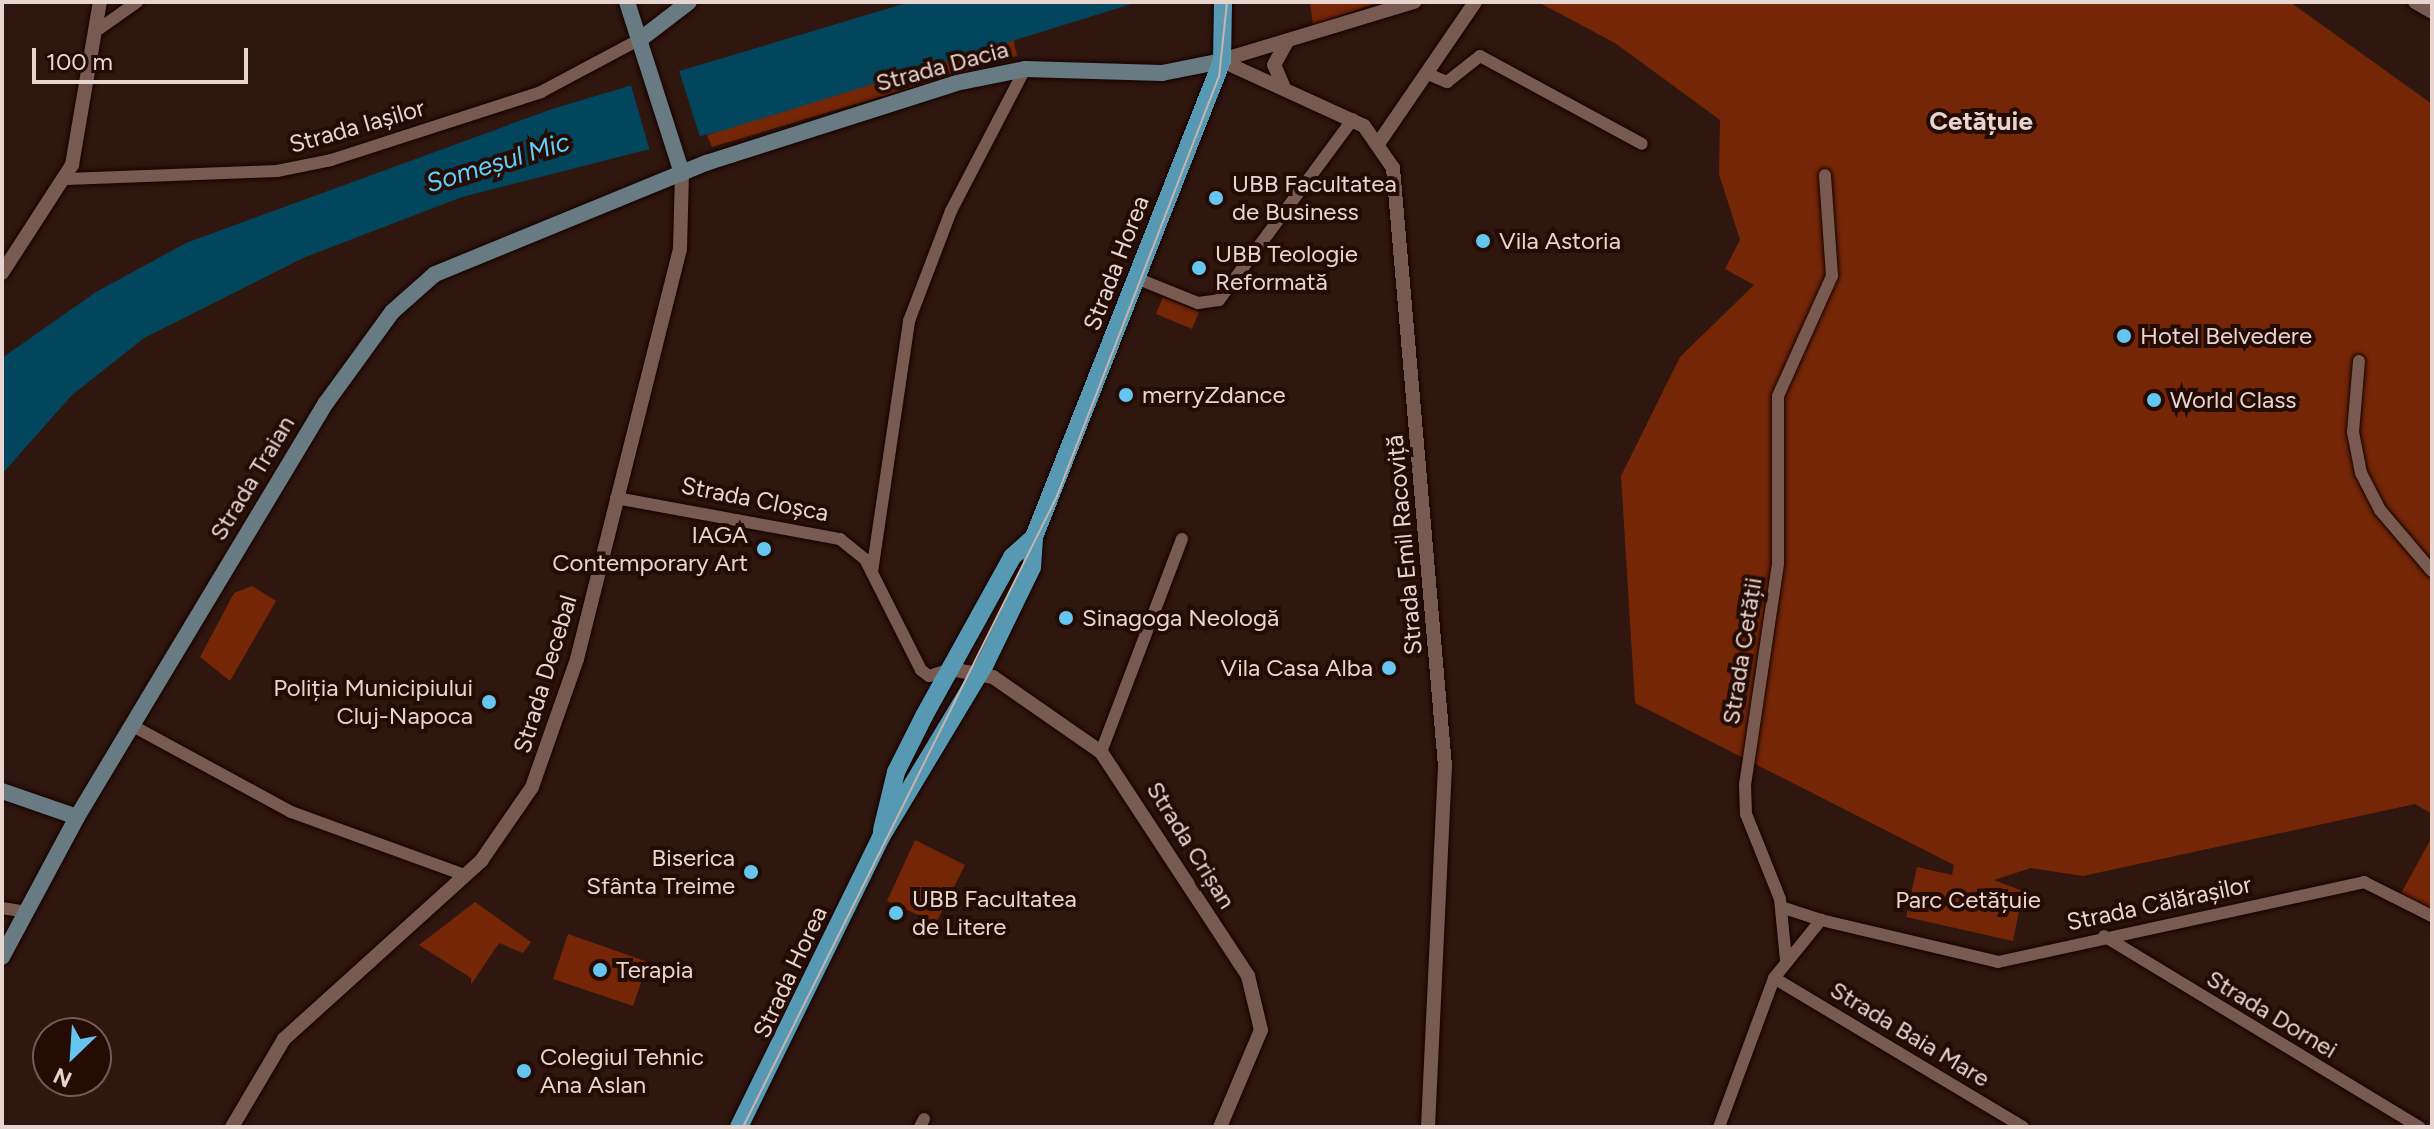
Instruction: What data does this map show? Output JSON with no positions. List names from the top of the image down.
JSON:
{
  "streets": {
    "main road": ["Strada Dacia", "Strada Horea", "Strada Traian"],
    "street": [
      "Strada Iașilor",
      "Strada Cloșca",
      "Strada Emil Racoviță",
      "Strada Cetății",
      "Strada Decebal",
      "Strada Crișan",
      "Strada Călărașilor",
      "Strada Dornei",
      "Strada Baia Mare"
    ]
  },
  "crossings": [
    ["Strada Dacia", "Strada Horea"],
    ["Strada Dacia", "Strada Traian"],
    ["Strada Dacia", "Strada Decebal"],
    ["Strada Horea", "Strada Cloșca"],
    ["Strada Horea", "Strada Crișan"],
    ["Strada Traian", "Strada Decebal"],
    ["Strada Cloșca", "Strada Decebal"],
    ["Strada Cetății", "Strada Călărașilor"],
    ["Strada Călărașilor", "Strada Dornei"]
  ],
  "districts": ["Cetățuie"],
  "water": ["Someșul Mic"],
  "parks": ["Parc Cetățuie"],
  "places": [
    "UBB Facultatea de Business",
    "Vila Astoria",
    "UBB Teologie Reformată",
    "Hotel Belvedere",
    "merryZdance",
    "World Class",
    "IAGA Contemporary Art",
    "Sinagoga Neologă",
    "Vila Casa Alba",
    "Poliția Municipiului Cluj-Napoca",
    "Biserica Sfânta Treime",
    "UBB Facultatea de Litere",
    "Terapia",
    "Colegiul Tehnic Ana Aslan"
  ],
  "scale_bar": "100 m",
  "north": "bottom left"
}
